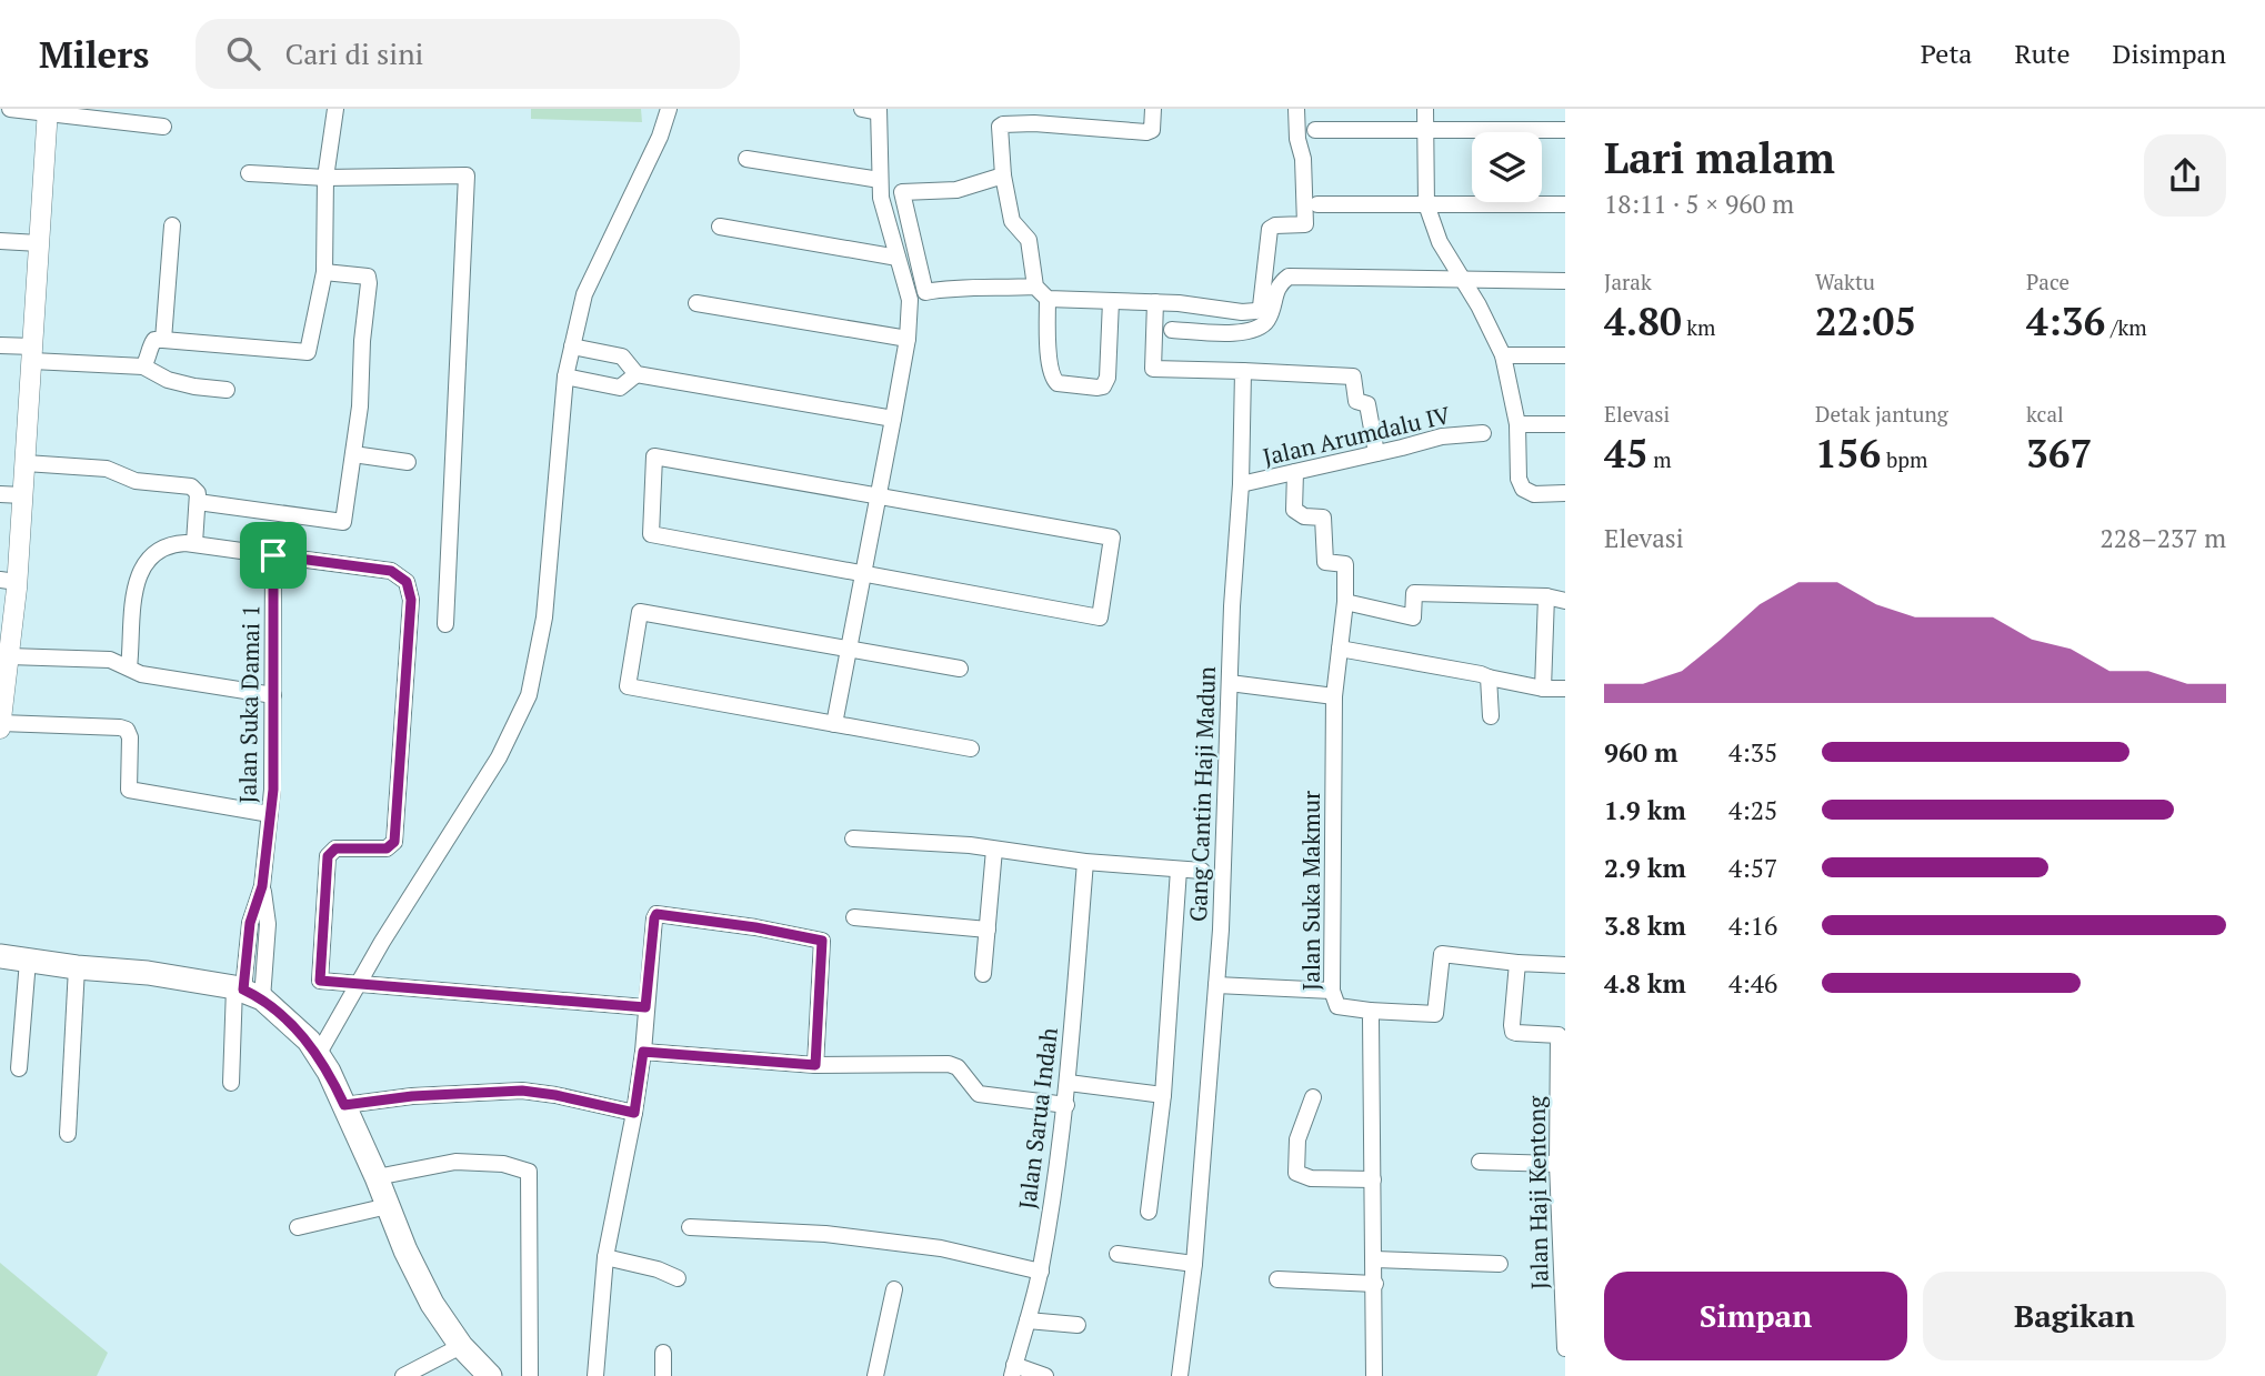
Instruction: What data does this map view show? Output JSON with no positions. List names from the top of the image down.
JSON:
{
  "streets": {
    "street": [
      "Jalan Arumdalu IV",
      "Jalan Suka Damai 1",
      "Gang Cantin Haji Madun",
      "Jalan Suka Makmur",
      "Jalan Sarua Indah",
      "Jalan Haji Kentong"
    ]
  },
  "crossings": [
    ["Jalan Arumdalu IV", "Gang Cantin Haji Madun"],
    ["Jalan Arumdalu IV", "Jalan Suka Makmur"]
  ],
  "page": {
    "header": "Milers",
    "search": "Cari di sini",
    "nav": ["Peta", "Rute", "Disimpan"],
    "heading": ["Lari malam", "18:11 · 5 × 960 m"],
    "stats": [
      ["Jarak", "4.80 km"],
      ["Waktu", "22:05"],
      ["Pace", "4:36 /km"],
      ["Elevasi", "45 m"],
      ["Detak jantung", "156 bpm"],
      ["kcal", "367"]
    ],
    "chart": ["Elevasi", "228–237 m"],
    "list": [
      {
        "name": "960 m",
        "note": "4:35"
      },
      {
        "name": "1.9 km",
        "note": "4:25"
      },
      {
        "name": "2.9 km",
        "note": "4:57"
      },
      {
        "name": "3.8 km",
        "note": "4:16"
      },
      {
        "name": "4.8 km",
        "note": "4:46"
      }
    ],
    "buttons": ["Simpan", "Bagikan"]
  }
}
